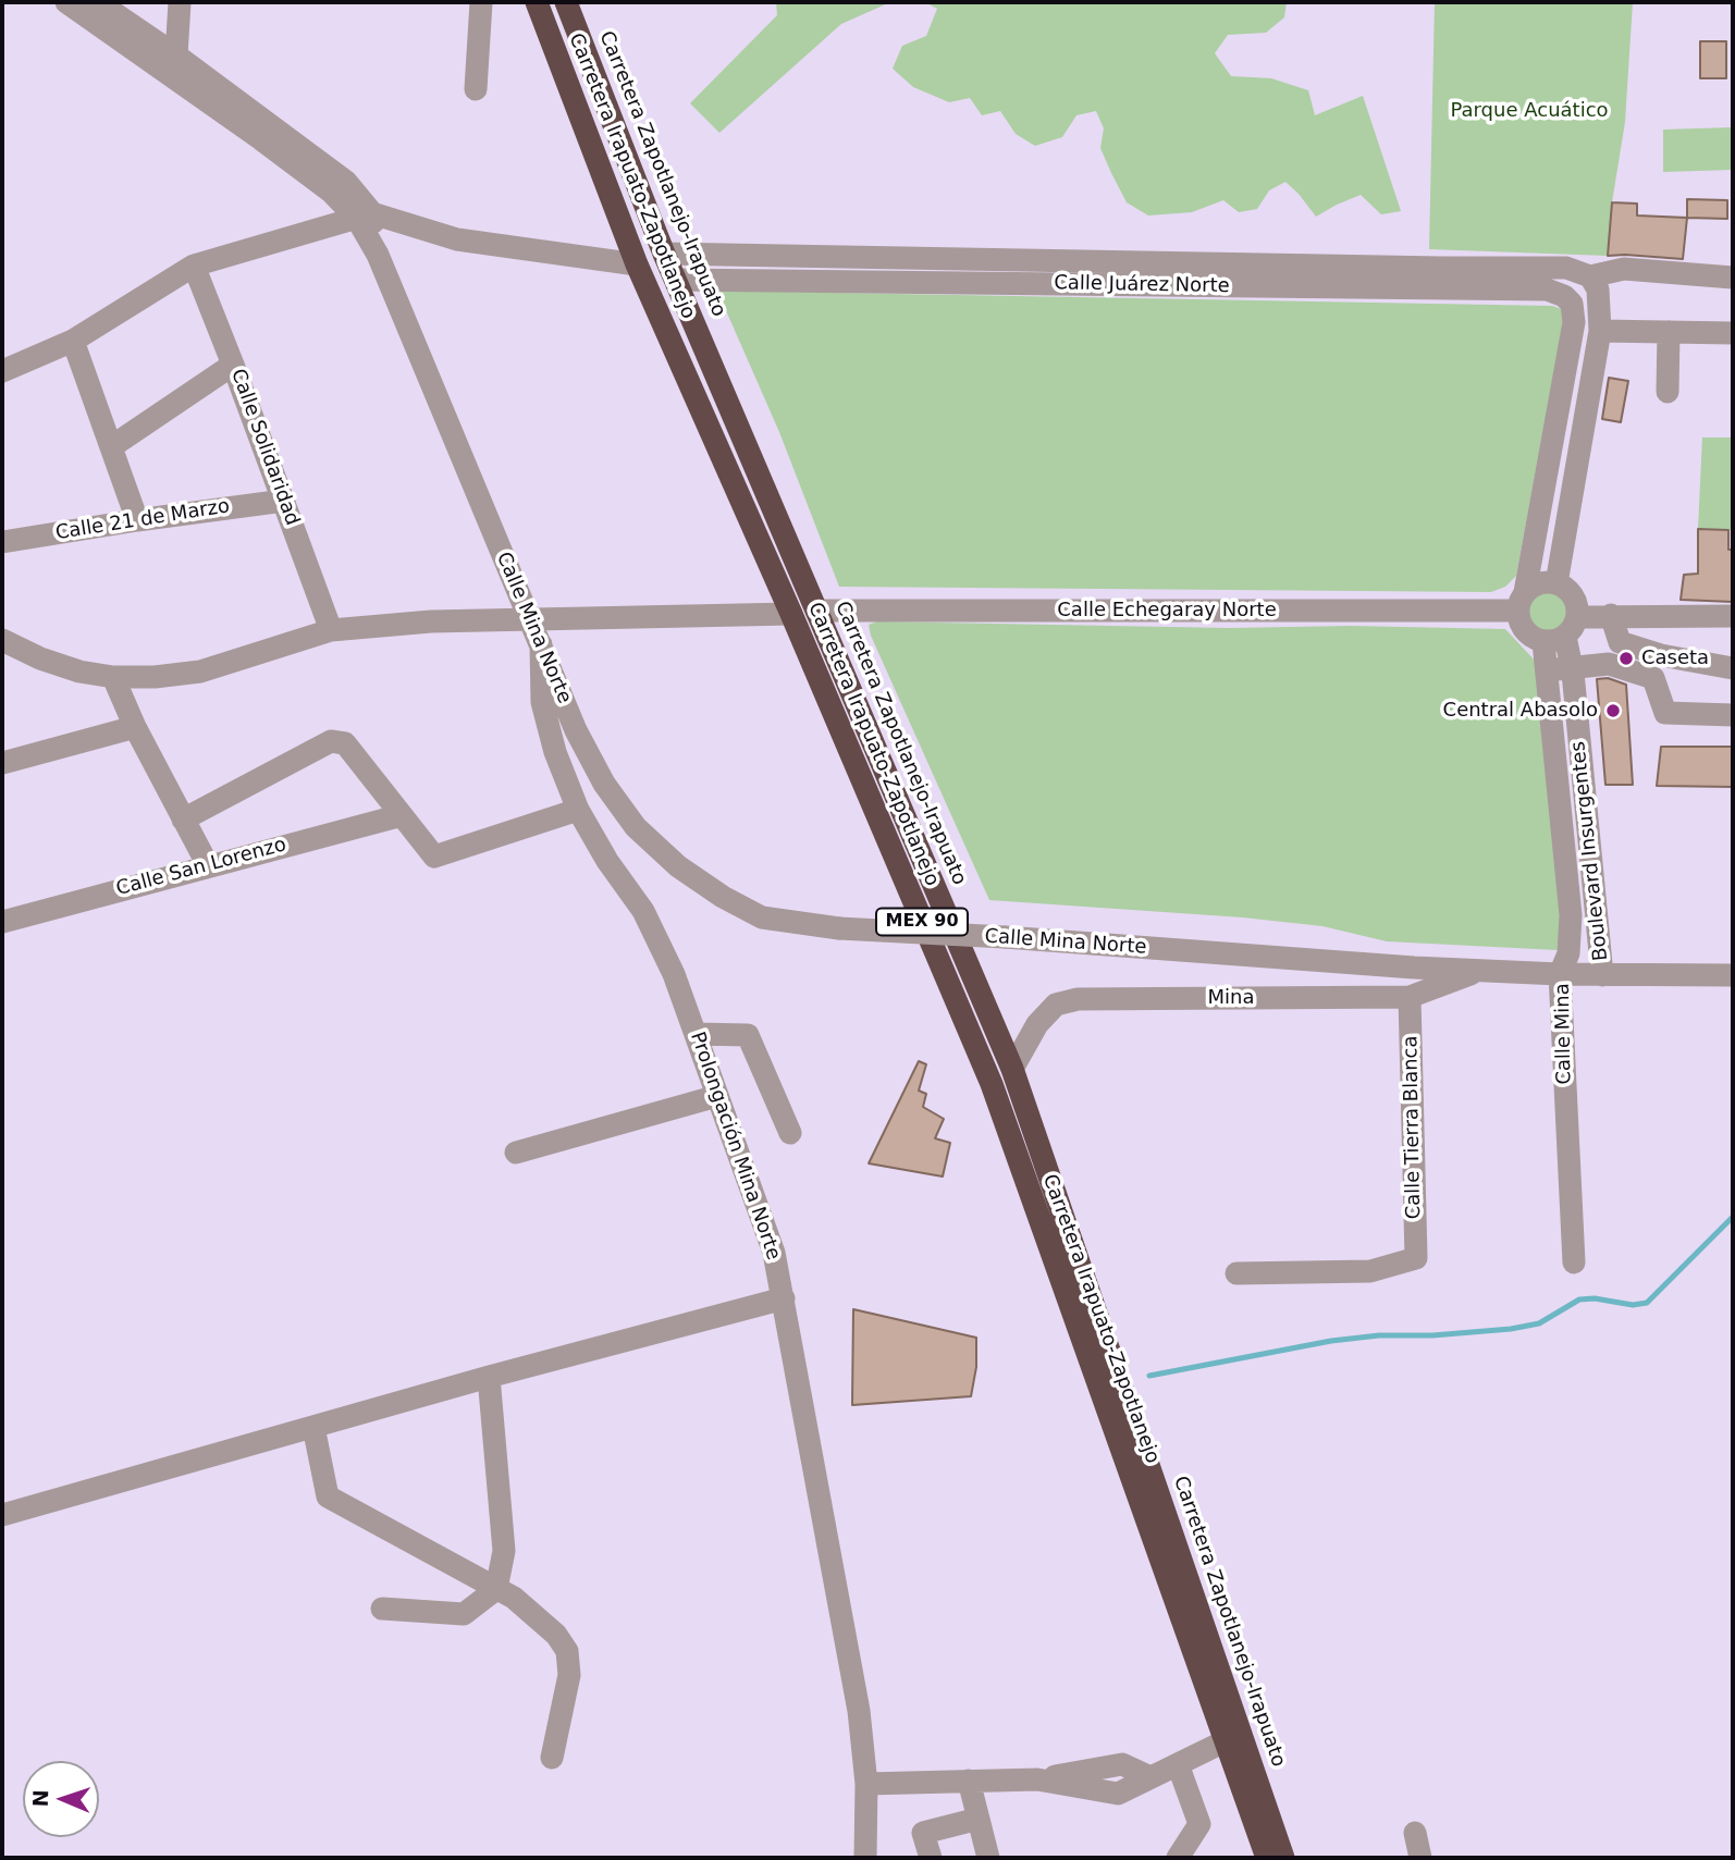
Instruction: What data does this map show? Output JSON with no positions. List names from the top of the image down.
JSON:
{
  "streets": {
    "highway": ["Carretera Zapotlanejo-Irapuato", "Carretera Irapuato-Zapotlanejo", "MEX 90"],
    "street": [
      "Calle Juárez Norte",
      "Calle Solidaridad",
      "Calle 21 de Marzo",
      "Calle Echegaray Norte",
      "Calle Mina Norte",
      "Boulevard Insurgentes",
      "Calle San Lorenzo",
      "Mina",
      "Calle Mina",
      "Calle Tierra Blanca",
      "Prolongación Mina Norte"
    ]
  },
  "crossings": [
    ["Carretera Zapotlanejo-Irapuato", "Calle Juárez Norte"],
    ["Carretera Zapotlanejo-Irapuato", "Calle Echegaray Norte"],
    ["Carretera Zapotlanejo-Irapuato", "Mina"],
    ["Calle Solidaridad", "Calle 21 de Marzo"],
    ["Calle Echegaray Norte", "Boulevard Insurgentes"],
    ["Calle Mina Norte", "Boulevard Insurgentes"],
    ["Calle Mina Norte", "Mina"],
    ["Calle Mina Norte", "Calle Mina"],
    ["Calle Mina Norte", "Prolongación Mina Norte"],
    ["Boulevard Insurgentes", "Calle Mina"],
    ["Mina", "Calle Tierra Blanca"]
  ],
  "parks": ["Parque Acuático"],
  "places": ["Caseta", "Central Abasolo"],
  "north": "left"
}
